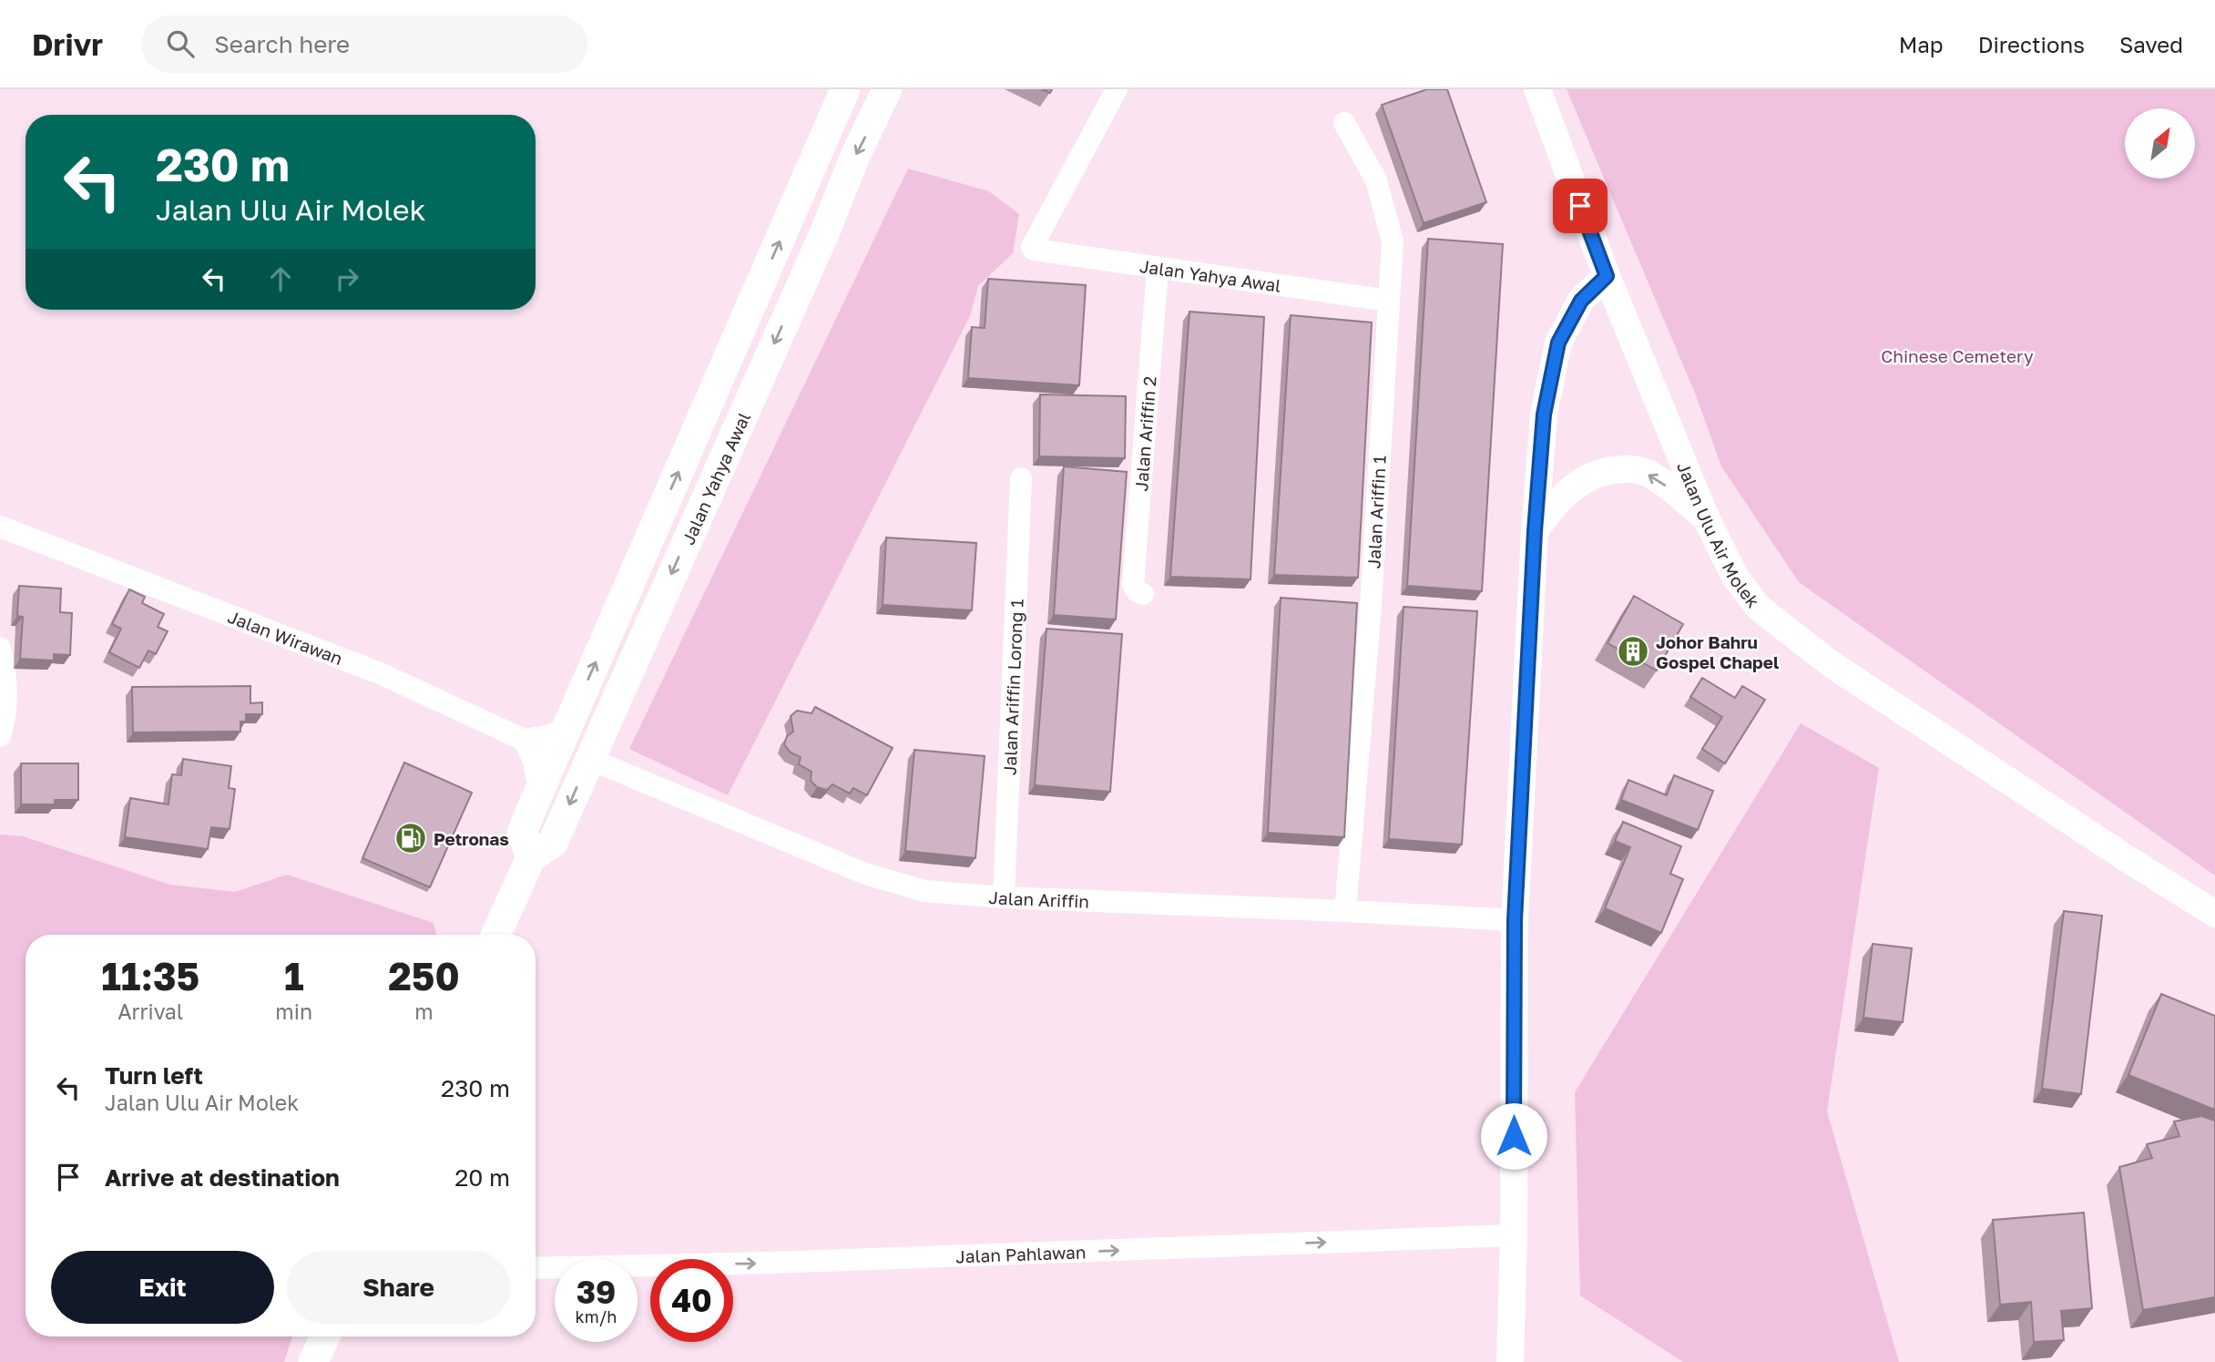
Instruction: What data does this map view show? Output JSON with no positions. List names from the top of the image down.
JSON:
{
  "streets": {
    "main road": ["Jalan Yahya Awal"],
    "street": [
      "Jalan Ariffin 2",
      "Jalan Ariffin 1",
      "Jalan Ulu Air Molek",
      "Jalan Wirawan",
      "Jalan Ariffin Lorong 1",
      "Jalan Ariffin",
      "Jalan Pahlawan"
    ]
  },
  "crossings": [
    ["Jalan Yahya Awal", "Jalan Ariffin 2"],
    ["Jalan Yahya Awal", "Jalan Ariffin 1"],
    ["Jalan Yahya Awal", "Jalan Ariffin"],
    ["Jalan Ariffin 1", "Jalan Ariffin"],
    ["Jalan Ariffin Lorong 1", "Jalan Ariffin"]
  ],
  "one_way": ["Jalan Pahlawan"],
  "parks": ["Chinese Cemetery"],
  "places": {
    "building": ["Johor Bahru Gospel Chapel"],
    "fuel station": ["Petronas"]
  },
  "north": "top right",
  "page": {
    "header": "Drivr",
    "search": "Search here",
    "nav": ["Map", "Directions", "Saved"],
    "turn": ["230 m", "Jalan Ulu Air Molek"],
    "eta": [
      "11:35",
      "Arrival",
      "1",
      "min",
      "250",
      "m"
    ],
    "list": [
      {
        "name": "Turn left",
        "note": "Jalan Ulu Air Molek",
        "value": "230 m"
      },
      {
        "name": "Arrive at destination",
        "value": "20 m"
      }
    ],
    "buttons": ["Exit", "Share"],
    "speed": "39 km/h",
    "limit": "40"
  }
}
